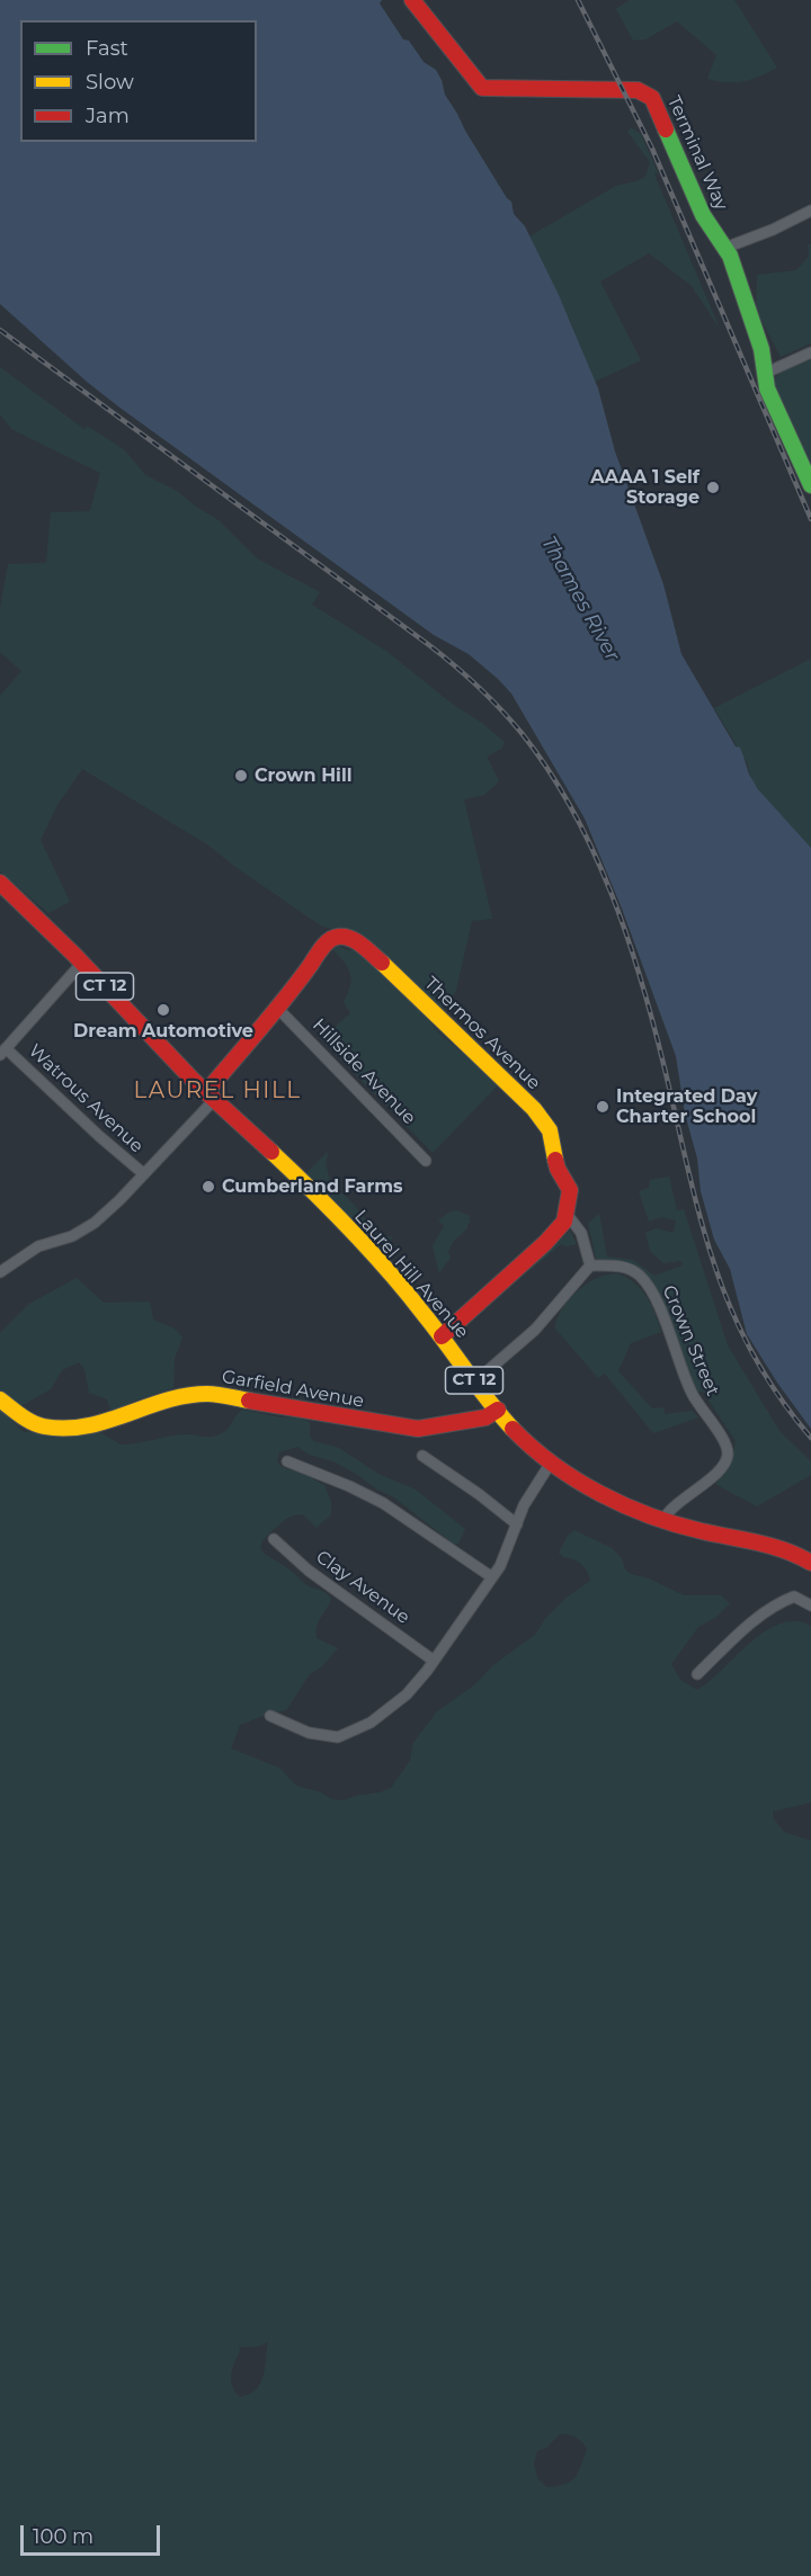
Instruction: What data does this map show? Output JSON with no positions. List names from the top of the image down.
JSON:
{
  "streets": {
    "main road": [
      "Terminal Way",
      "CT 12",
      "Thermos Avenue",
      "Laurel Hill Avenue",
      "Garfield Avenue"
    ],
    "street": [
      "Hillside Avenue",
      "Watrous Avenue",
      "Crown Street",
      "Clay Avenue"
    ]
  },
  "crossings": [
    ["CT 12", "Thermos Avenue"],
    ["CT 12", "Laurel Hill Avenue"],
    ["Thermos Avenue", "Hillside Avenue"],
    ["Thermos Avenue", "Laurel Hill Avenue"],
    ["Laurel Hill Avenue", "Crown Street"],
    ["Laurel Hill Avenue", "Garfield Avenue"]
  ],
  "districts": ["LAUREL HILL"],
  "water": ["Thames River"],
  "places": [
    "AAAA 1 Self Storage",
    "Crown Hill",
    "Dream Automotive",
    "Integrated Day Charter School",
    "Cumberland Farms"
  ],
  "legend": ["Fast", "Slow", "Jam"],
  "scale_bar": "100 m"
}
